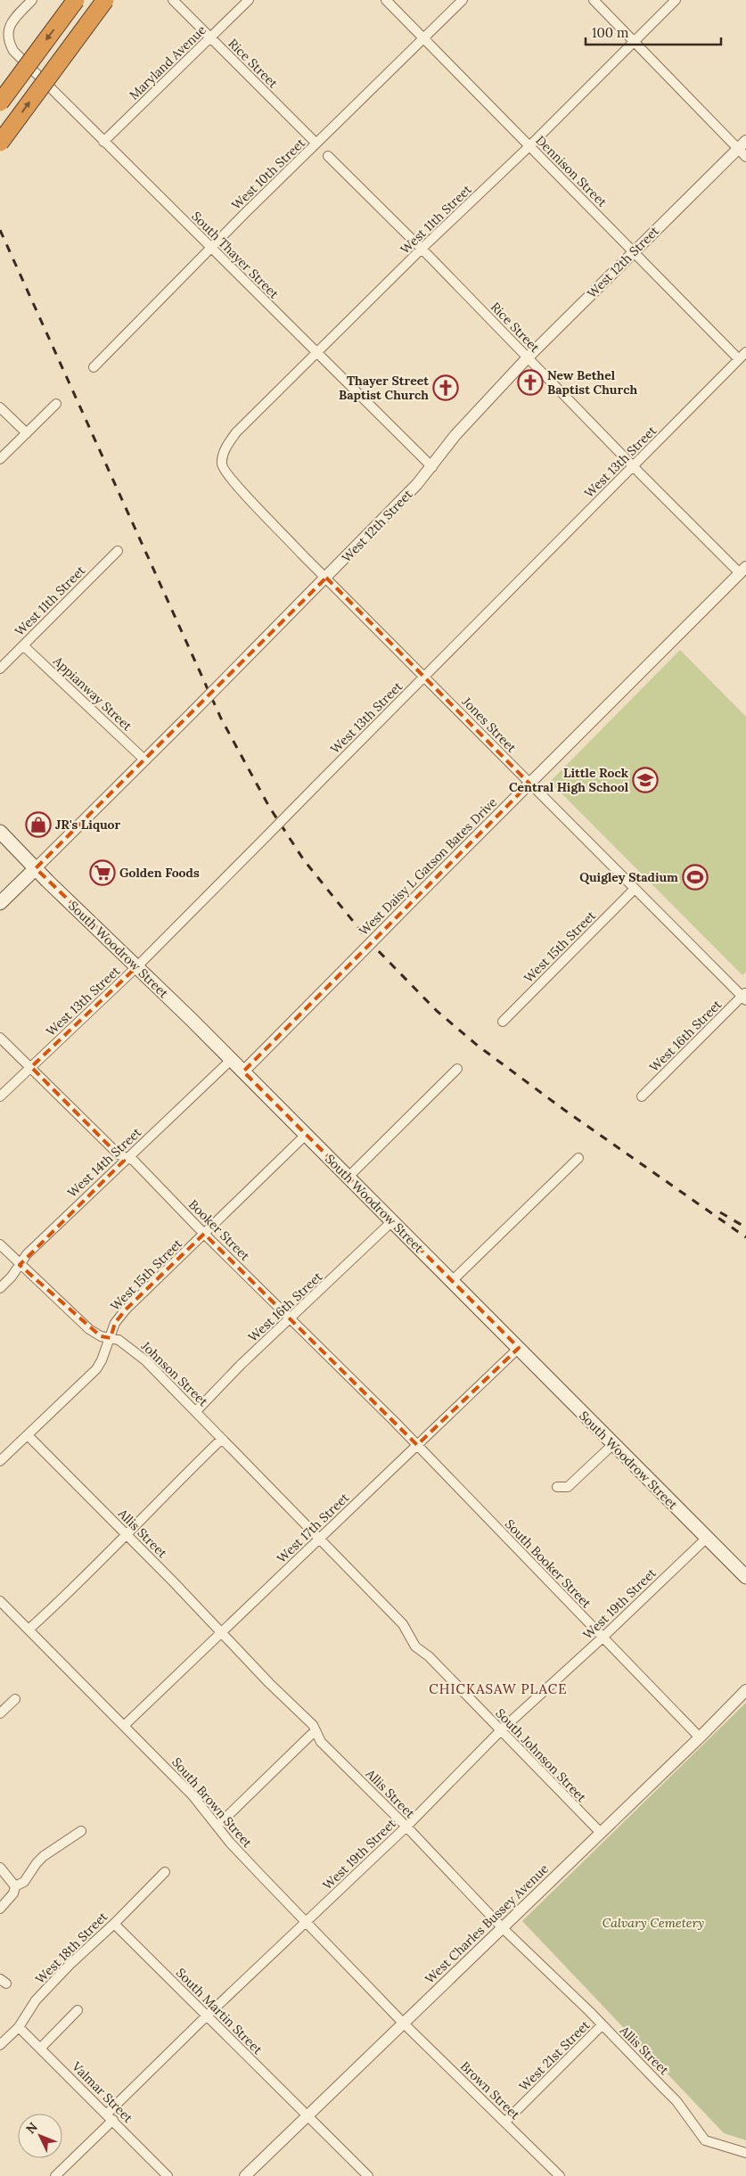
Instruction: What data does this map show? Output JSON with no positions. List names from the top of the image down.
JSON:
{
  "streets": {
    "main road": ["West 12th Street", "South Woodrow Street"],
    "street": [
      "Maryland Avenue",
      "Rice Street",
      "Dennison Street",
      "West 10th Street",
      "West 11th Street",
      "South Thayer Street",
      "West 13th Street",
      "Appianway Street",
      "Jones Street",
      "West Daisy L Gatson Bates Drive",
      "West 15th Street",
      "West 16th Street",
      "West 14th Street",
      "Booker Street",
      "Johnson Street",
      "West 17th Street",
      "Allis Street",
      "South Booker Street",
      "West 19th Street",
      "South Johnson Street",
      "South Brown Street",
      "West Charles Bussey Avenue",
      "West 18th Street",
      "South Martin Street",
      "West 21st Street",
      "Brown Street",
      "Valmar Street"
    ]
  },
  "crossings": [
    ["Maryland Avenue", "Rice Street"],
    ["Maryland Avenue", "South Thayer Street"],
    ["Rice Street", "West 10th Street"],
    ["Rice Street", "West 11th Street"],
    ["Rice Street", "West 12th Street"],
    ["Rice Street", "West 13th Street"],
    ["Rice Street", "West Daisy L Gatson Bates Drive"],
    ["Dennison Street", "West 10th Street"],
    ["Dennison Street", "West 11th Street"],
    ["Dennison Street", "West 12th Street"],
    ["Dennison Street", "West 13th Street"],
    ["West 10th Street", "South Thayer Street"],
    ["West 11th Street", "South Thayer Street"],
    ["West 11th Street", "Appianway Street"],
    ["West 11th Street", "Jones Street"],
    ["South Thayer Street", "West 12th Street"],
    ["West 12th Street", "Appianway Street"],
    ["West 12th Street", "Jones Street"],
    ["West 12th Street", "South Woodrow Street"],
    ["West 13th Street", "Jones Street"],
    ["West 13th Street", "South Woodrow Street"],
    ["West 13th Street", "Booker Street"],
    ["Jones Street", "West Daisy L Gatson Bates Drive"],
    ["Jones Street", "West 15th Street"],
    ["Jones Street", "West 16th Street"],
    ["West Daisy L Gatson Bates Drive", "South Woodrow Street"],
    ["West 15th Street", "South Woodrow Street"],
    ["West 15th Street", "Booker Street"],
    ["West 15th Street", "Johnson Street"],
    ["West 15th Street", "Allis Street"],
    ["South Woodrow Street", "West 16th Street"],
    ["South Woodrow Street", "West 14th Street"],
    ["South Woodrow Street", "West 17th Street"],
    ["South Woodrow Street", "West 19th Street"],
    ["West 16th Street", "Booker Street"],
    ["West 16th Street", "Johnson Street"],
    ["West 14th Street", "Booker Street"],
    ["West 14th Street", "Johnson Street"],
    ["Booker Street", "West 17th Street"],
    ["Booker Street", "South Booker Street"],
    ["Johnson Street", "West 17th Street"],
    ["Johnson Street", "South Johnson Street"],
    ["West 17th Street", "Allis Street"],
    ["West 17th Street", "South Booker Street"],
    ["West 17th Street", "South Johnson Street"],
    ["West 17th Street", "South Brown Street"],
    ["Allis Street", "West 19th Street"],
    ["Allis Street", "West Charles Bussey Avenue"],
    ["Allis Street", "West 21st Street"],
    ["South Booker Street", "West 19th Street"],
    ["South Booker Street", "West Charles Bussey Avenue"],
    ["West 19th Street", "South Johnson Street"],
    ["West 19th Street", "South Brown Street"],
    ["West 19th Street", "South Martin Street"],
    ["West 19th Street", "Valmar Street"],
    ["South Johnson Street", "West Charles Bussey Avenue"],
    ["South Brown Street", "West Charles Bussey Avenue"],
    ["South Brown Street", "Brown Street"],
    ["West Charles Bussey Avenue", "South Martin Street"],
    ["West Charles Bussey Avenue", "Brown Street"],
    ["West 18th Street", "South Martin Street"],
    ["West 18th Street", "Valmar Street"],
    ["West 21st Street", "Brown Street"]
  ],
  "districts": ["CHICKASAW PLACE"],
  "parks": ["Calvary Cemetery"],
  "places": {
    "church": ["New Bethel Baptist Church", "Thayer Street Baptist Church"],
    "school or university": ["Little Rock Central High School"],
    "shop": ["JR's Liquor"],
    "supermarket": ["Golden Foods"],
    "sports": ["Quigley Stadium"]
  },
  "scale_bar": "100 m",
  "north": "top left"
}
